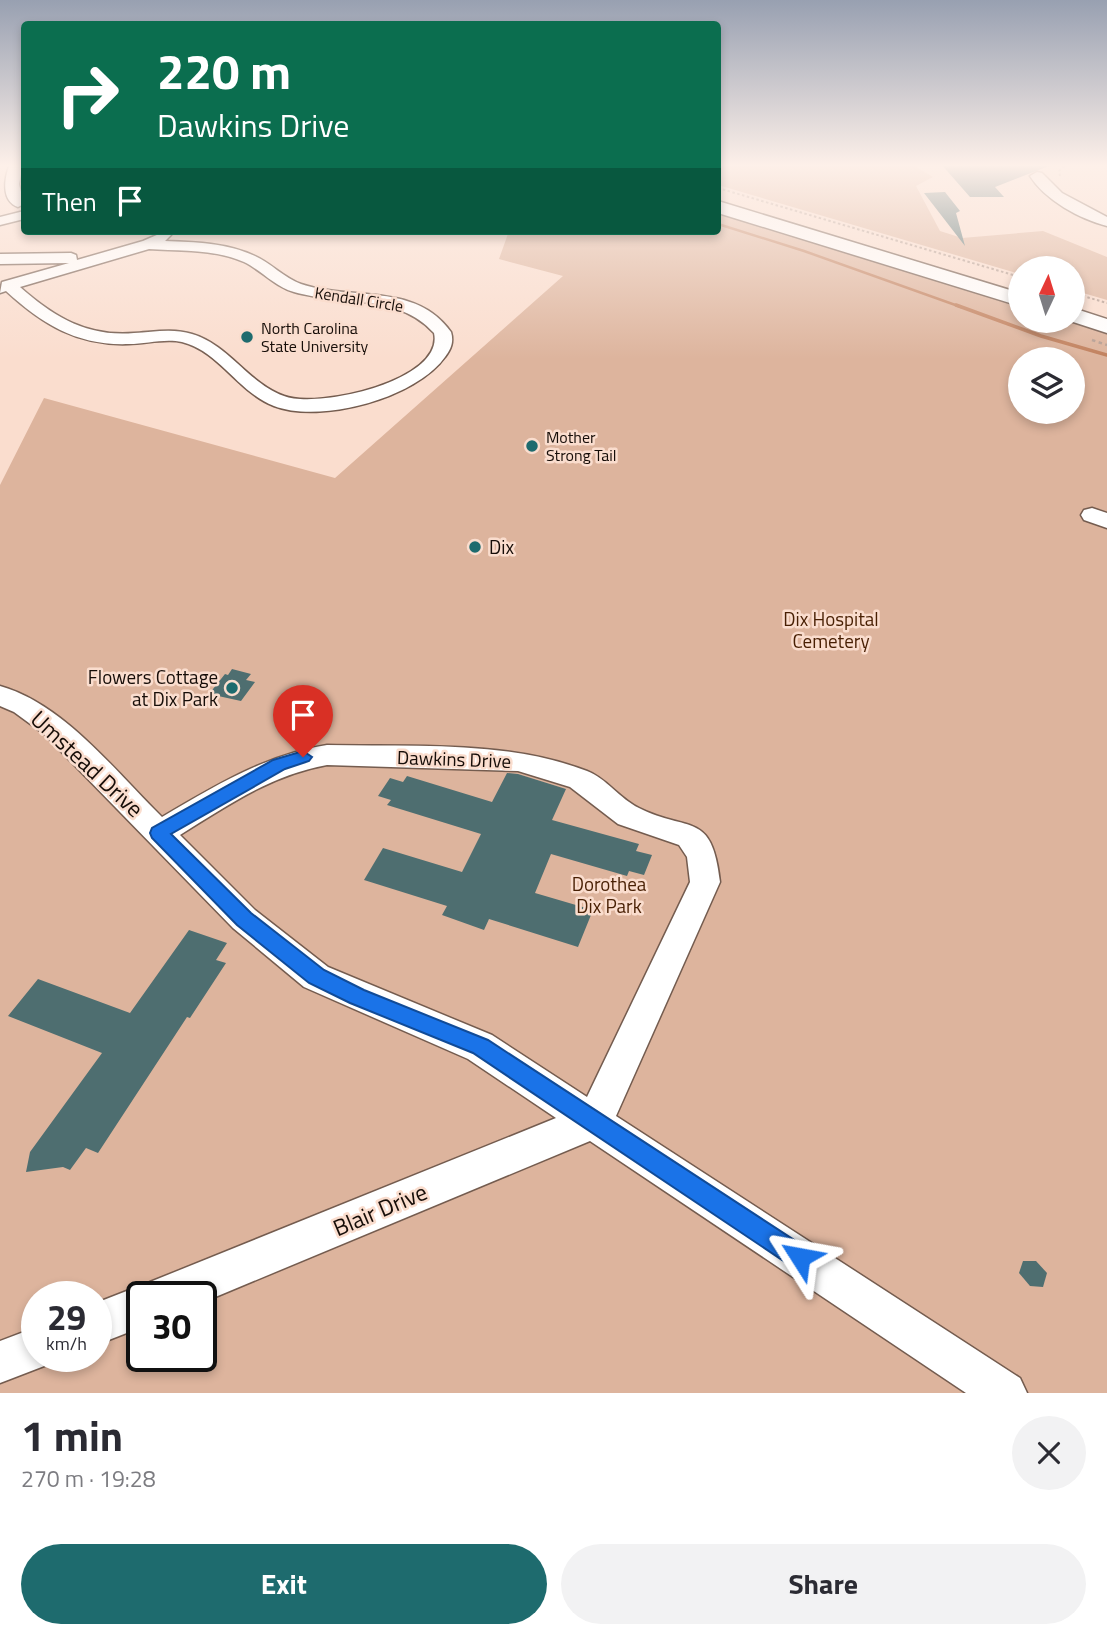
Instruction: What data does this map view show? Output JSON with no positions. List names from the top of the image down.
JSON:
{
  "streets": {
    "street": [
      "Kendall Circle",
      "Dawkins Drive",
      "Umstead Drive",
      "Blair Drive"
    ]
  },
  "crossings": [
    ["Dawkins Drive", "Umstead Drive"],
    ["Dawkins Drive", "Blair Drive"],
    ["Umstead Drive", "Blair Drive"]
  ],
  "parks": ["Dix Hospital Cemetery", "Dorothea Dix Park"],
  "places": [
    "North Carolina State University",
    "Mother Strong Tail",
    "Dix",
    "Flowers Cottage at Dix Park"
  ],
  "north": "top",
  "page": {
    "turn": ["220 m", "Dawkins Drive"],
    "then": "Then",
    "speed": "29 km/h",
    "limit": "30",
    "heading": ["1 min", "270 m · 19:28"],
    "buttons": ["Exit", "Share"]
  }
}
